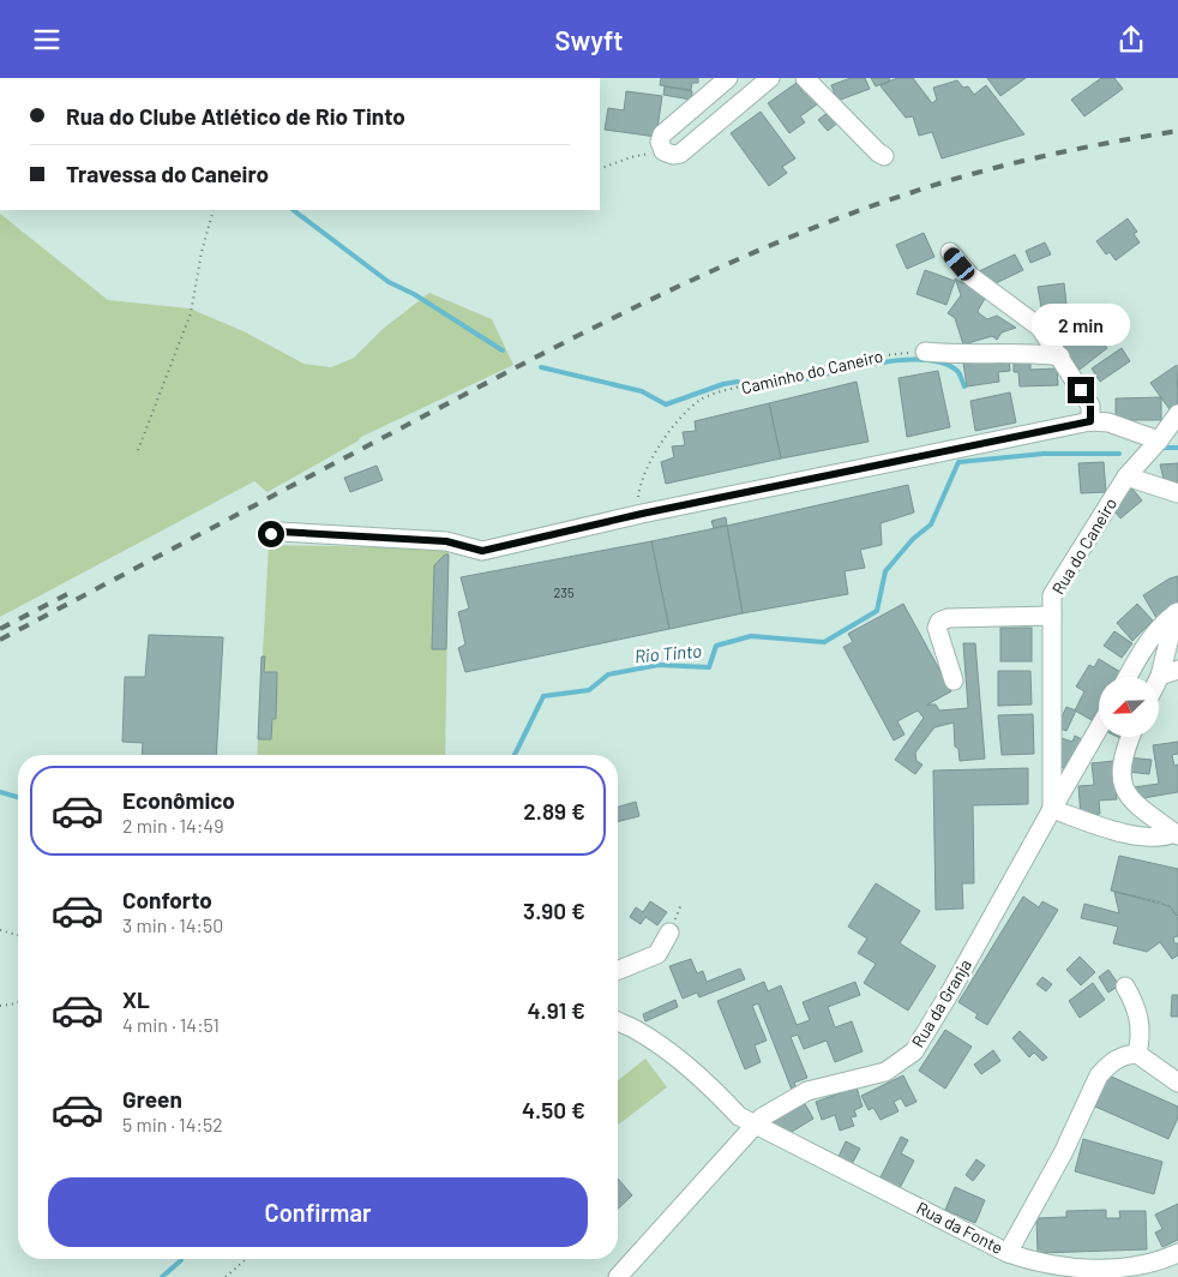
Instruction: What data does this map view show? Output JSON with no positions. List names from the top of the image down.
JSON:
{
  "streets": {
    "street": ["Rua do Caneiro", "Rua da Granja", "Rua da Fonte"],
    "path": ["Caminho do Caneiro"]
  },
  "crossings": [
    ["Rua do Caneiro", "Rua da Granja"],
    ["Rua da Granja", "Rua da Fonte"]
  ],
  "water": ["Rio Tinto"],
  "house_numbers": ["235"],
  "north": "bottom left",
  "page": {
    "header": "Swyft",
    "banner": ["Rua do Clube Atlético de Rio Tinto", "Travessa do Caneiro"],
    "bubble": "2 min",
    "list": [
      {
        "name": "Econômico",
        "note": "2 min · 14:49",
        "value": "2.89 €"
      },
      {
        "name": "Conforto",
        "note": "3 min · 14:50",
        "value": "3.90 €"
      },
      {
        "name": "XL",
        "note": "4 min · 14:51",
        "value": "4.91 €"
      },
      {
        "name": "Green",
        "note": "5 min · 14:52",
        "value": "4.50 €"
      }
    ],
    "buttons": "Confirmar"
  }
}
